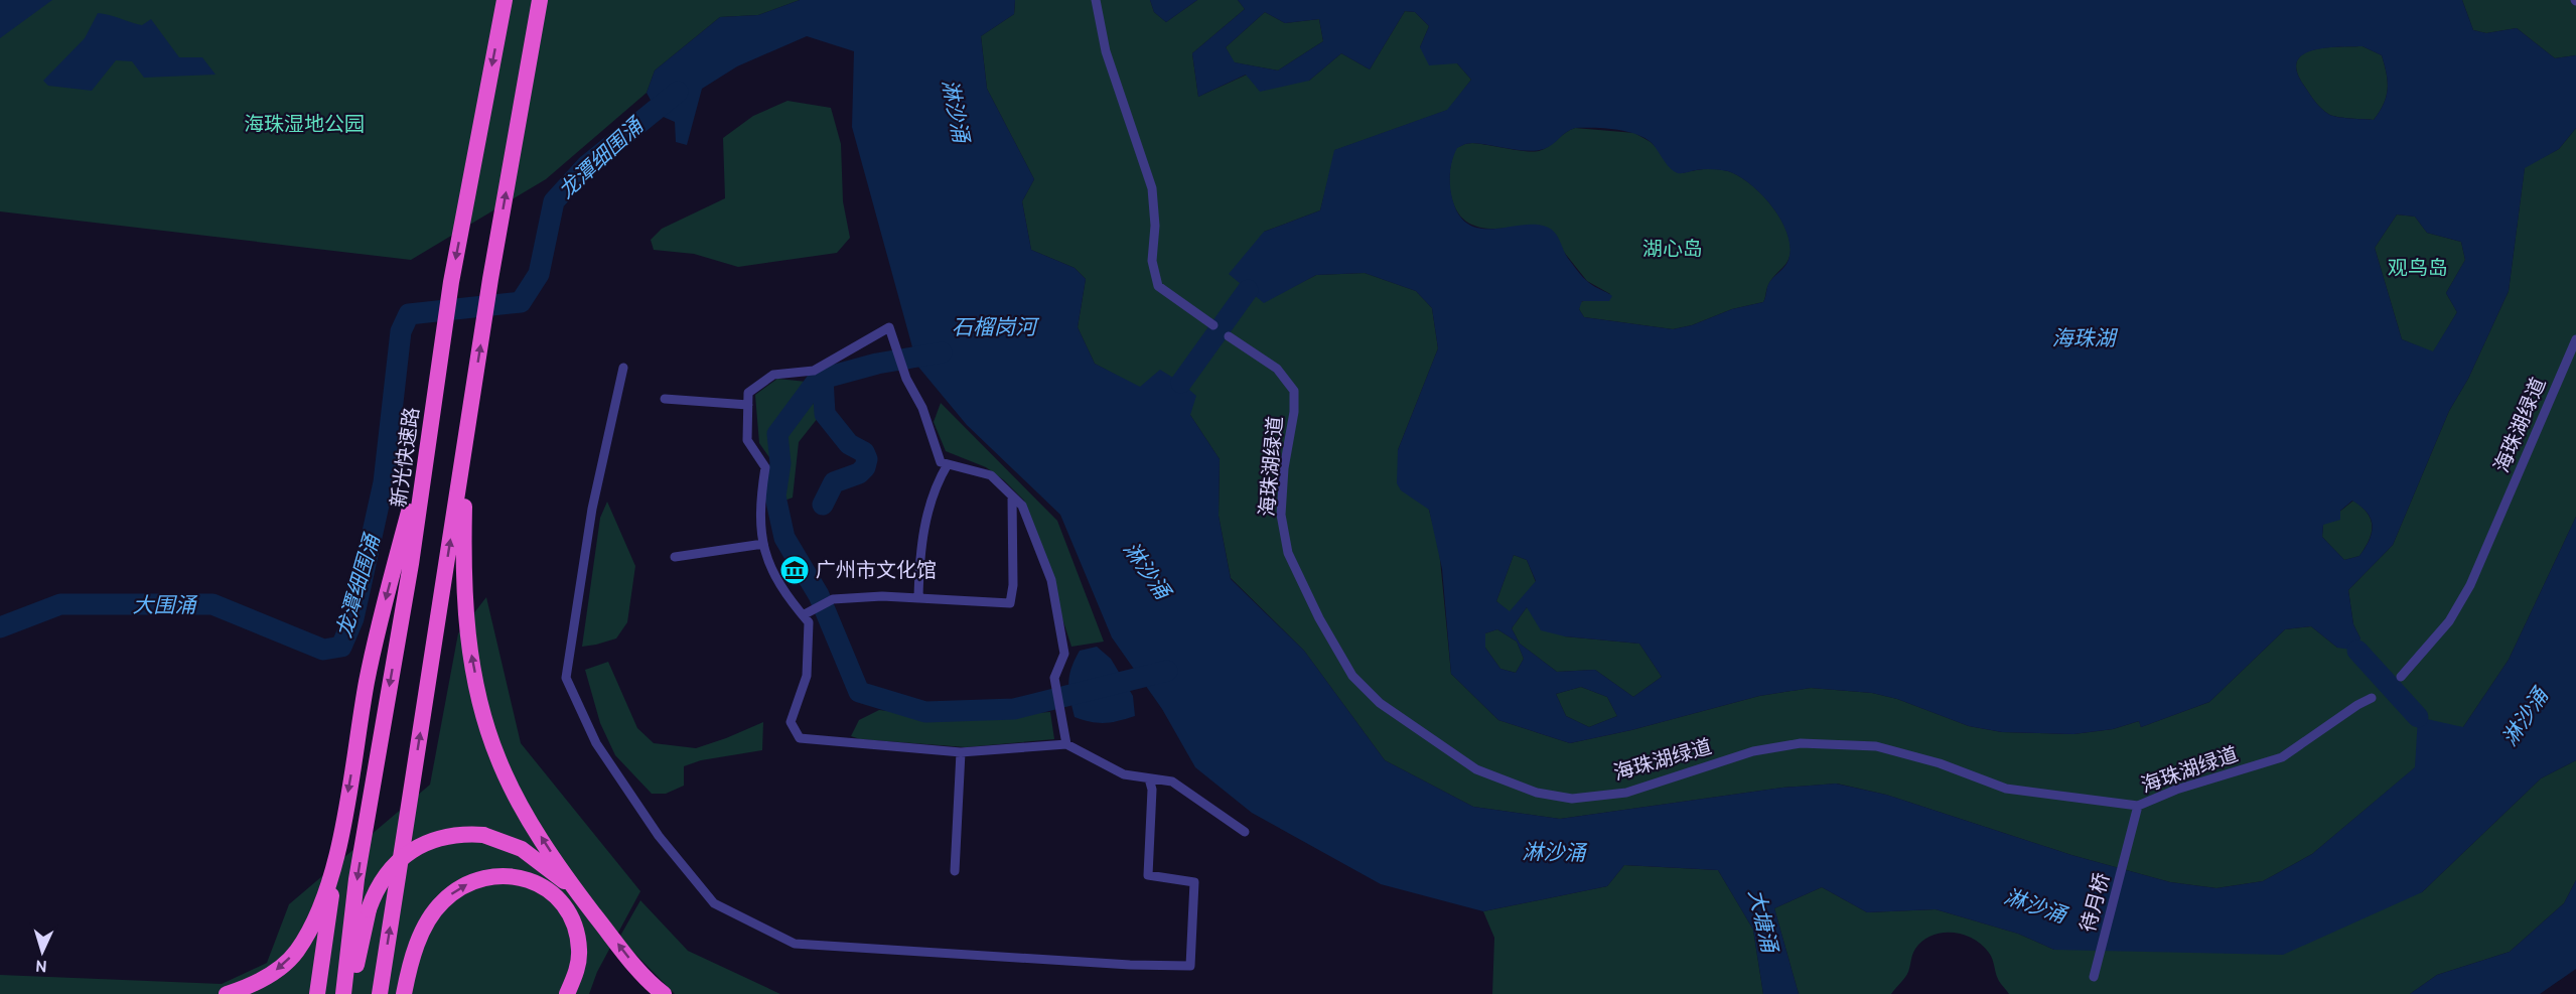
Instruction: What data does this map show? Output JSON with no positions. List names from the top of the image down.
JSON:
{
  "streets": {
    "highway": ["新光快速路"],
    "street": ["海珠湖绿道", "待月桥"]
  },
  "crossings": [
    ["海珠湖绿道", "待月桥"]
  ],
  "water": [
    "淋沙涌",
    "龙潭细围涌",
    "石榴岗河",
    "海珠湖",
    "大围涌",
    "大塘涌"
  ],
  "parks": ["海珠湿地公园", "湖心岛", "观鸟岛"],
  "places": {
    "museum": ["广州市文化馆"]
  },
  "north": "bottom"
}
